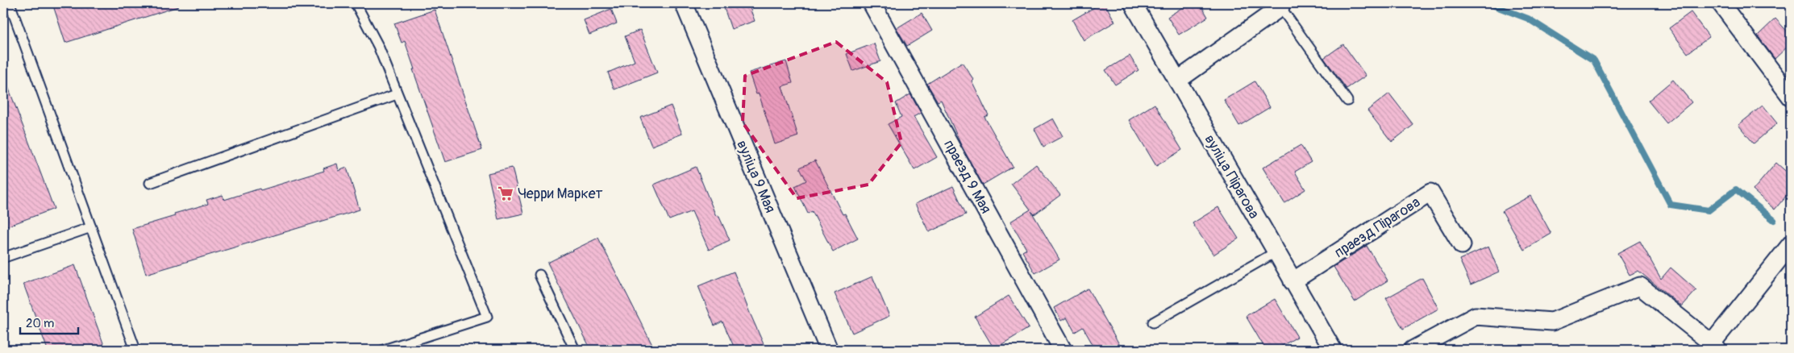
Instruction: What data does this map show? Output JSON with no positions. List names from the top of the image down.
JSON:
{
  "streets": {
    "street": [
      "вуліца 9 Мая",
      "праезд 9 Мая",
      "вуліца Пірагова",
      "праезд Пірагова"
    ]
  },
  "crossings": [
    ["вуліца Пірагова", "праезд Пірагова"]
  ],
  "places": {
    "supermarket": ["Черри Маркет"]
  },
  "scale_bar": "20 m"
}
